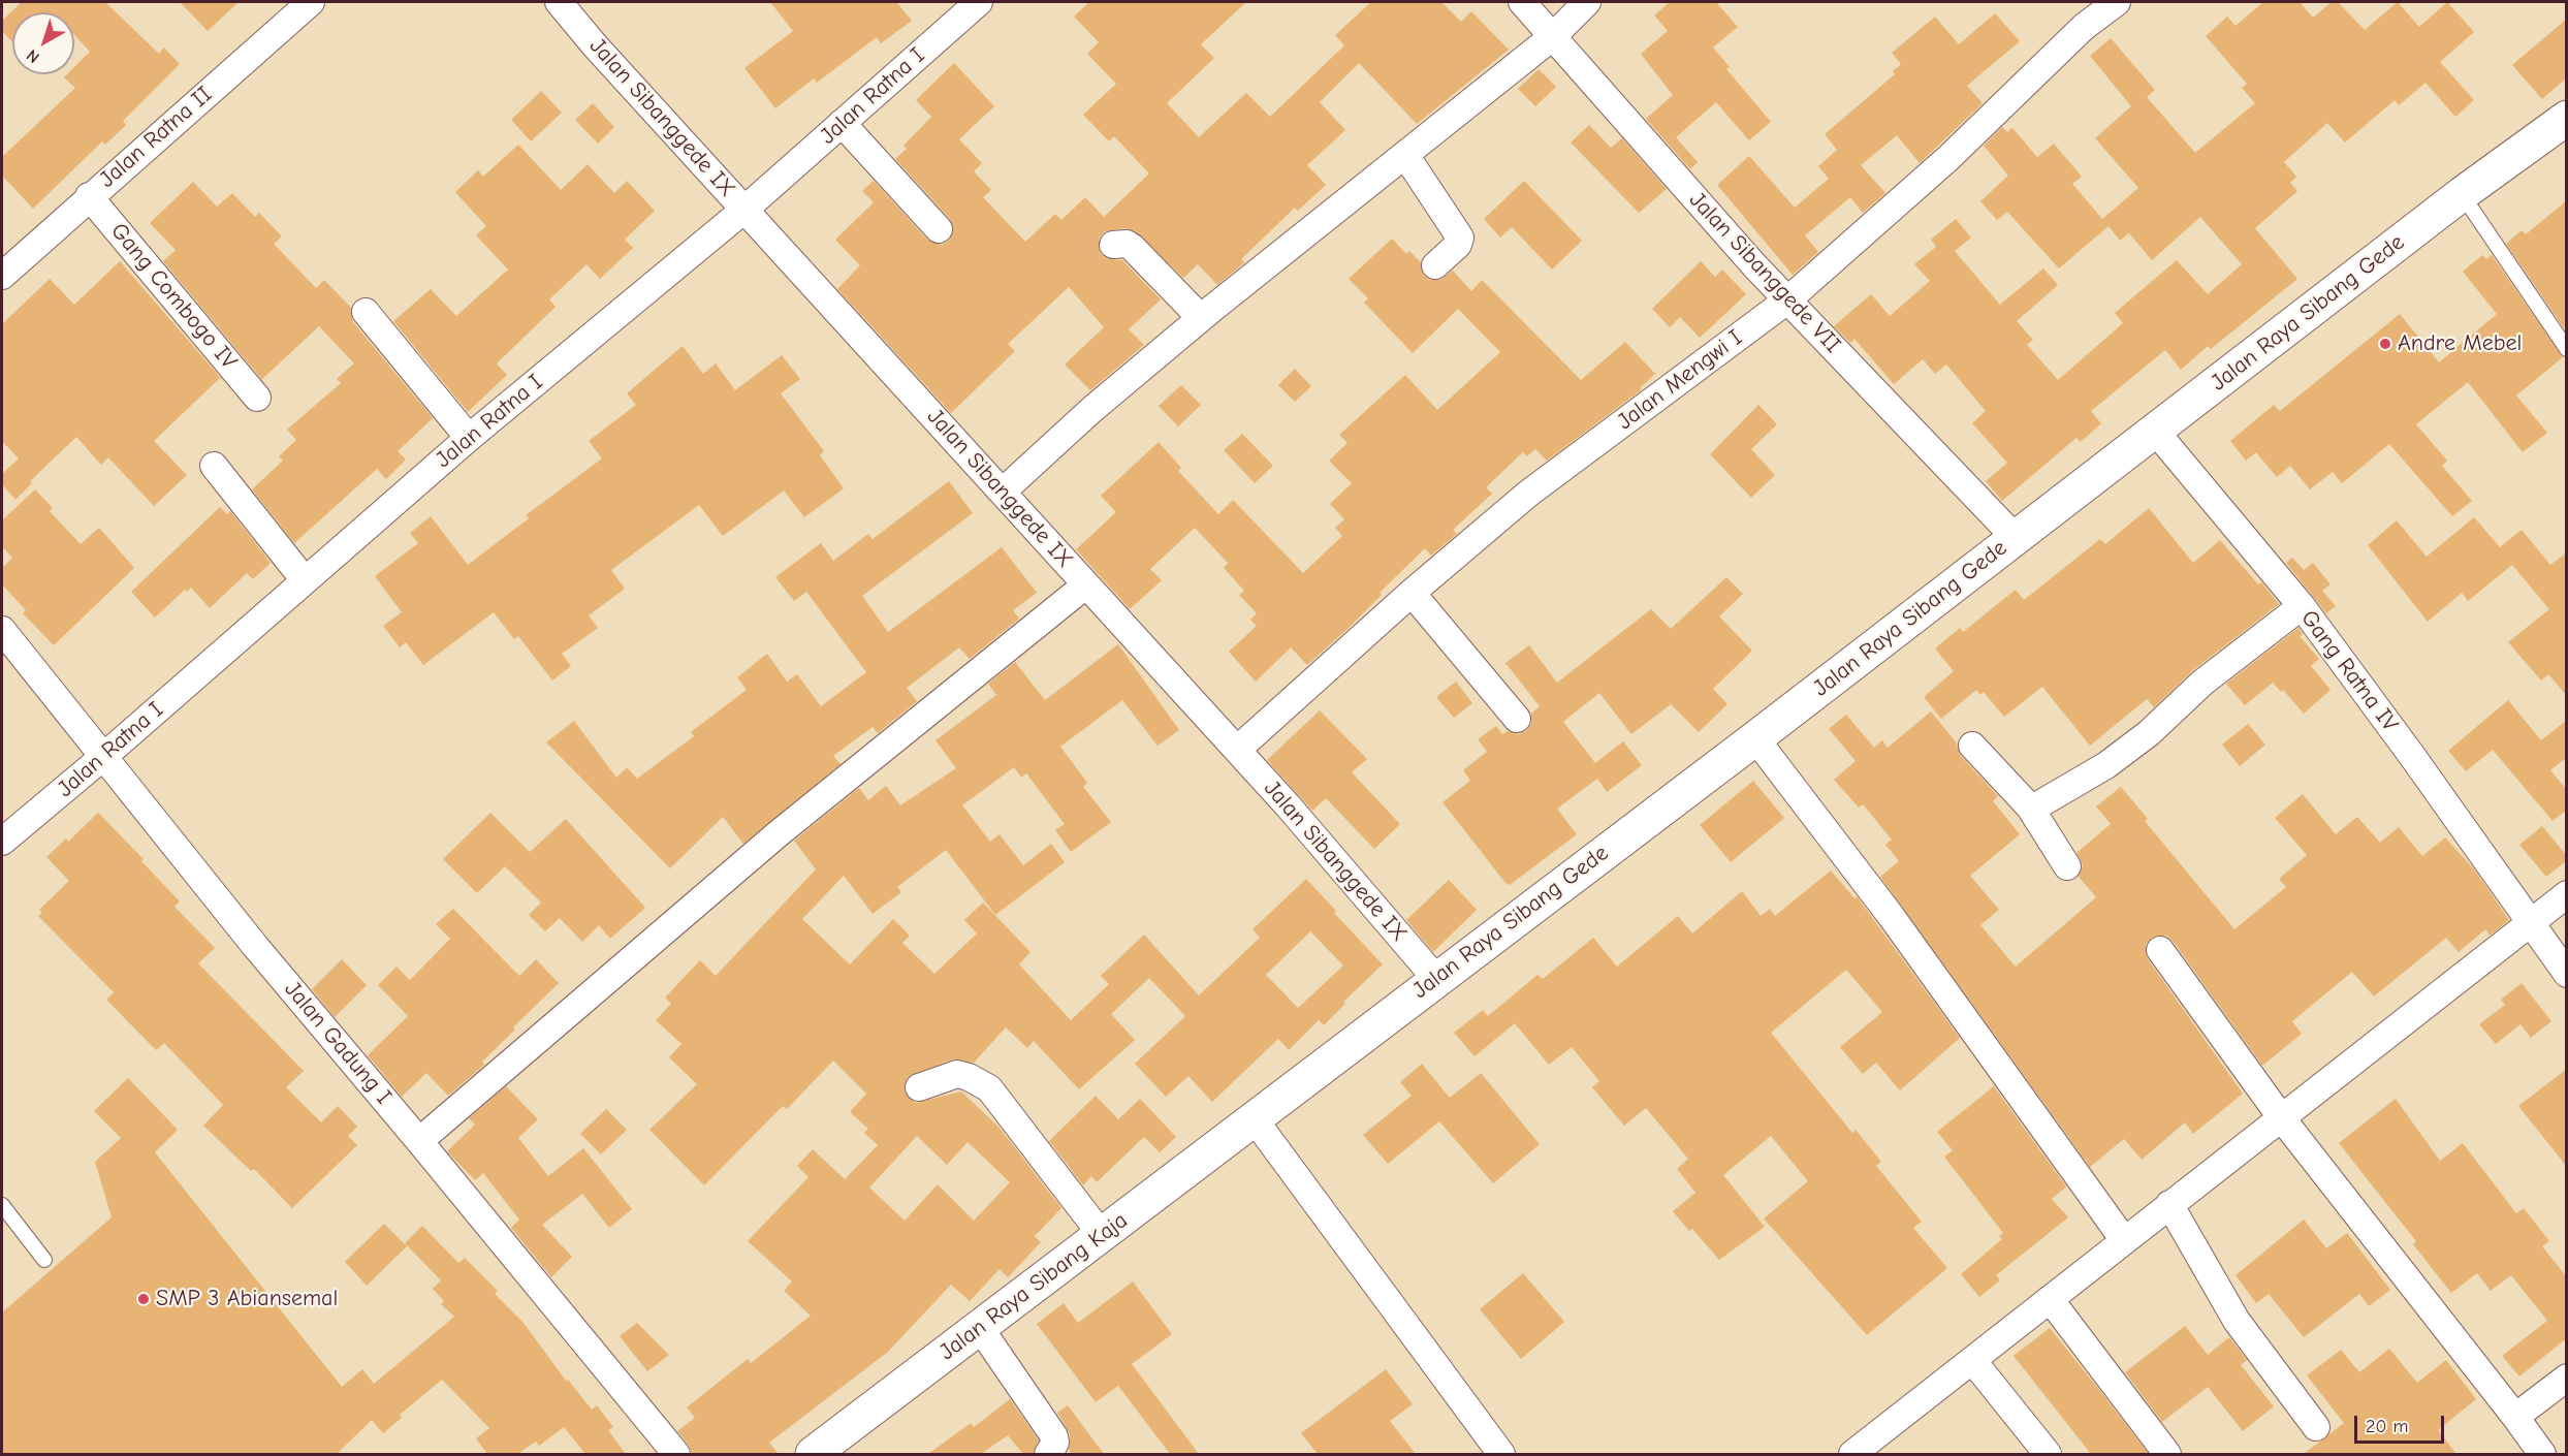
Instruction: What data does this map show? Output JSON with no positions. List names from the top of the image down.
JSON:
{
  "streets": {
    "main road": ["Jalan Raya Sibang Gede", "Jalan Raya Sibang Kaja"],
    "street": [
      "Jalan Ratna I",
      "Jalan Sibanggede IX",
      "Jalan Ratna II",
      "Jalan Sibanggede VII",
      "Gang Combogo IV",
      "Jalan Mengwi I",
      "Gang Ratna IV",
      "Jalan Gadung I"
    ]
  },
  "crossings": [
    ["Jalan Ratna I", "Jalan Sibanggede IX"],
    ["Jalan Ratna I", "Jalan Gadung I"],
    ["Jalan Sibanggede IX", "Jalan Raya Sibang Gede"],
    ["Jalan Sibanggede IX", "Jalan Mengwi I"],
    ["Jalan Ratna II", "Gang Combogo IV"],
    ["Jalan Sibanggede VII", "Jalan Raya Sibang Gede"],
    ["Jalan Sibanggede VII", "Jalan Mengwi I"],
    ["Jalan Raya Sibang Gede", "Gang Ratna IV"],
    ["Jalan Raya Sibang Gede", "Jalan Raya Sibang Kaja"]
  ],
  "places": ["Andre Mebel", "SMP 3 Abiansemal"],
  "scale_bar": "20 m",
  "north": "bottom left"
}
